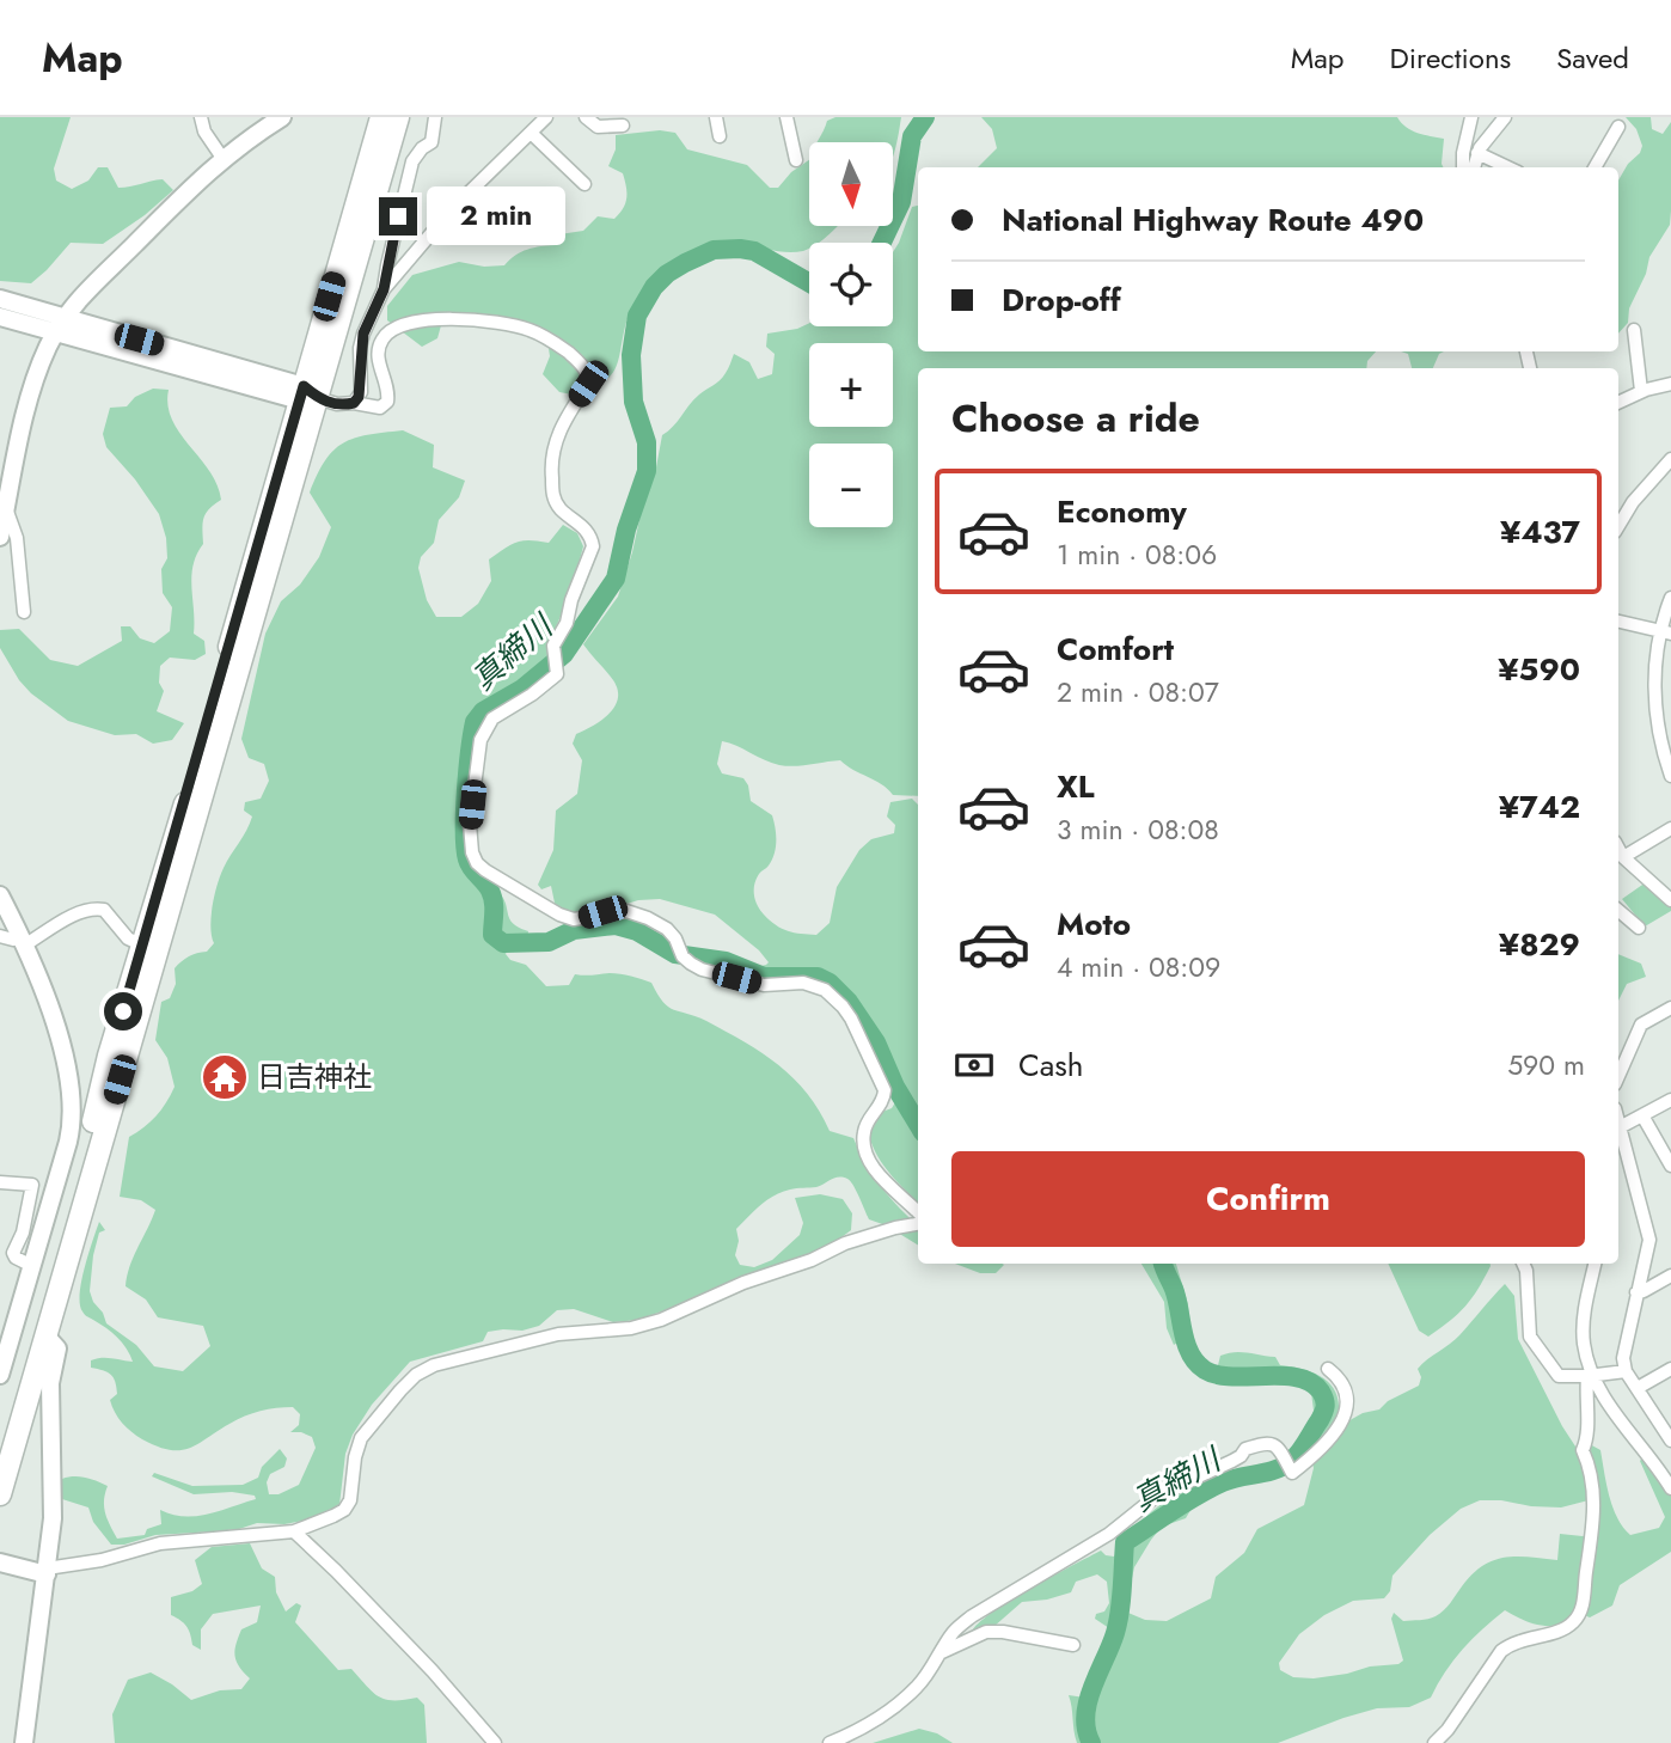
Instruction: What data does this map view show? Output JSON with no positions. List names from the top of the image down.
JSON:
{
  "water": ["真締川"],
  "places": {
    "temple": ["日吉神社"]
  },
  "north": "bottom",
  "page": {
    "header": "Map",
    "nav": ["Map", "Directions", "Saved"],
    "map_buttons": ["+", "−"],
    "banner": ["National Highway Route 490", "Drop-off"],
    "bubble": "2 min",
    "heading": "Choose a ride",
    "list": [
      {
        "name": "Economy",
        "note": "1 min · 08:06",
        "value": "¥437"
      },
      {
        "name": "Comfort",
        "note": "2 min · 08:07",
        "value": "¥590"
      },
      {
        "name": "XL",
        "note": "3 min · 08:08",
        "value": "¥742"
      },
      {
        "name": "Moto",
        "note": "4 min · 08:09",
        "value": "¥829"
      }
    ],
    "pay": ["Cash", "590 m"],
    "buttons": "Confirm"
  }
}
